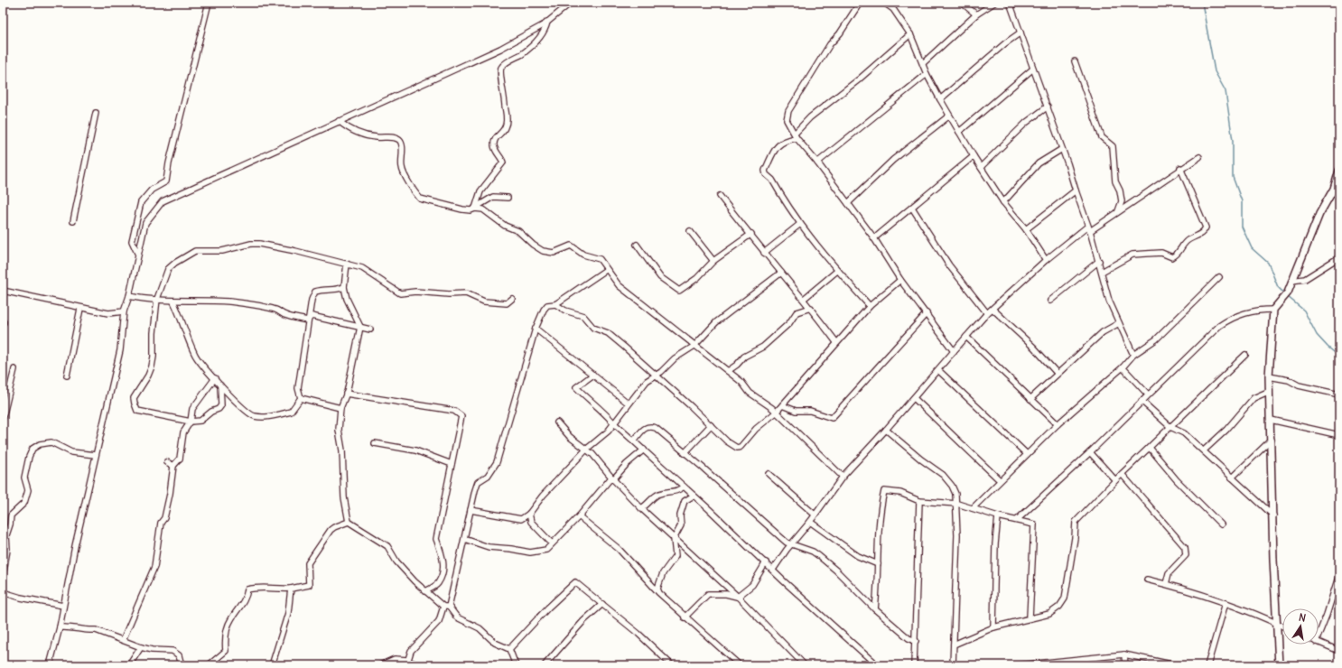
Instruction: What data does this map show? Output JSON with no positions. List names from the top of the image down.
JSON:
{
  "north": "top"
}
